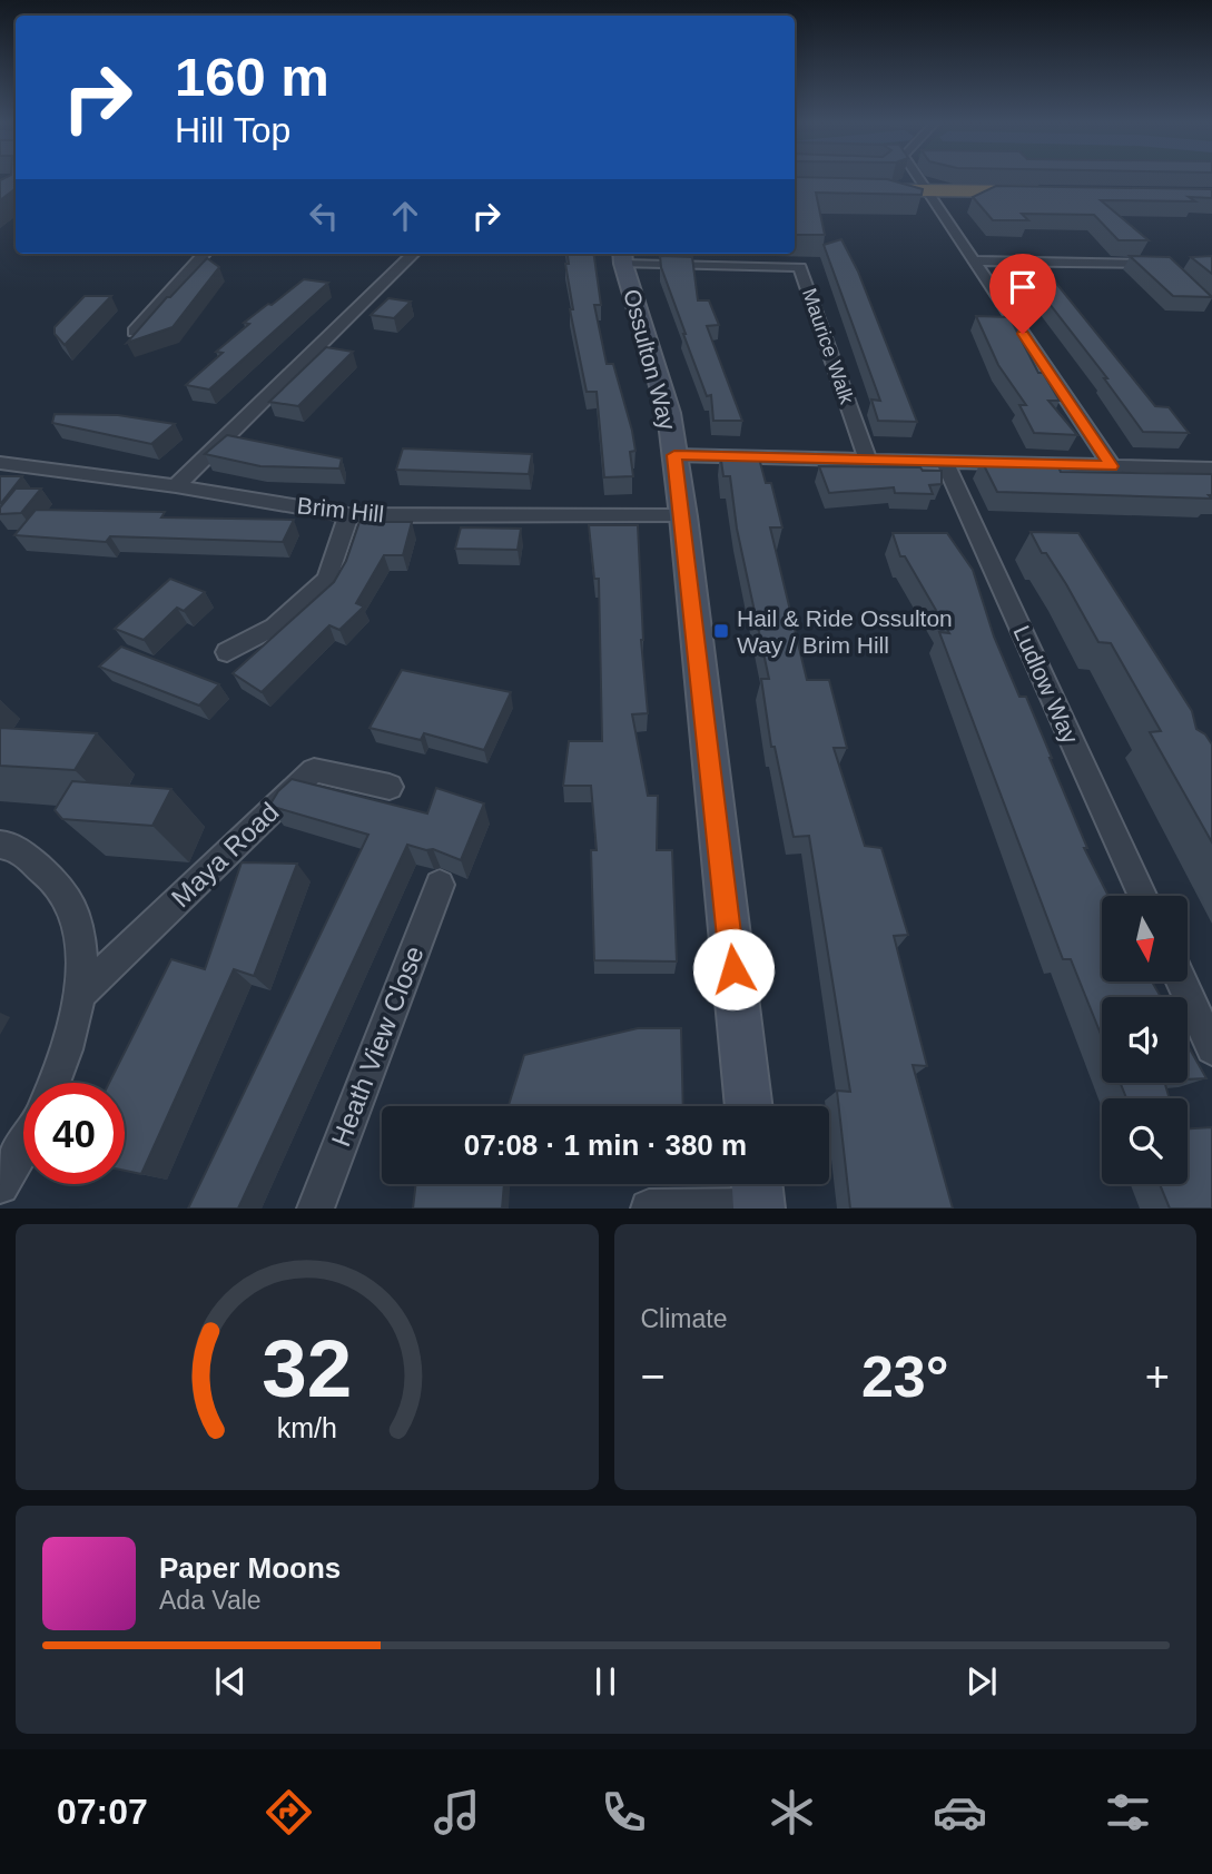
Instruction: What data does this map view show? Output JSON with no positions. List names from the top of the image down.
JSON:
{
  "streets": {
    "street": [
      "Maurice Walk",
      "Ossulton Way",
      "Brim Hill",
      "Ludlow Way",
      "Maya Road",
      "Heath View Close"
    ]
  },
  "crossings": [
    ["Maurice Walk", "Ossulton Way"],
    ["Ossulton Way", "Brim Hill"]
  ],
  "places": {
    "transit": ["Hail & Ride Ossulton Way / Brim Hill"]
  },
  "north": "bottom",
  "page": {
    "turn": ["160 m", "Hill Top"],
    "limit": "40",
    "trip": "07:08 · 1 min · 380 m",
    "tile": "Climate",
    "heat": ["−", "23°", "+"],
    "song": ["Paper Moons", "Ada Vale"],
    "tabs": "07:07",
    "gauge": ["32", "km/h"]
  }
}
